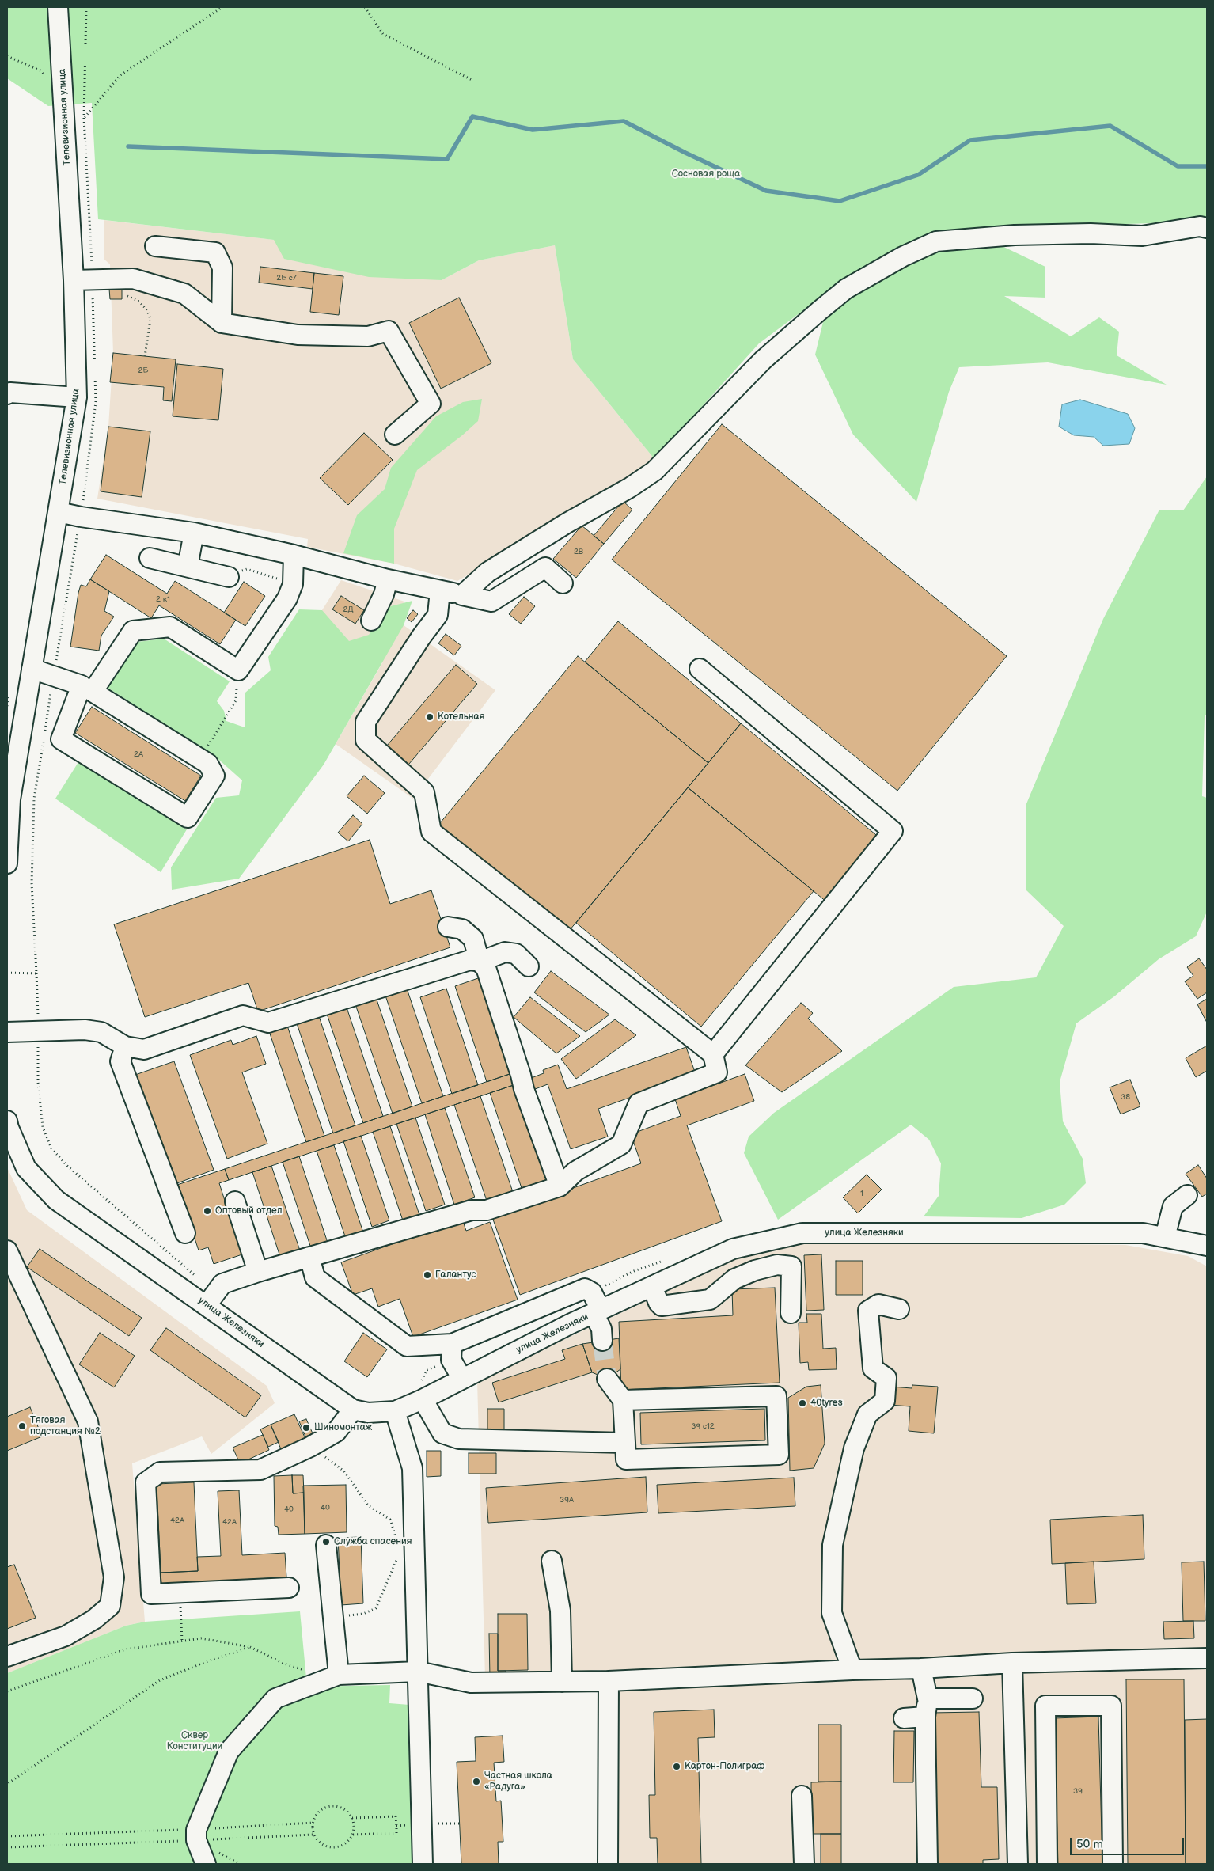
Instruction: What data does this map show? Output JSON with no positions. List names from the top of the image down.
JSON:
{
  "streets": {
    "street": ["Телевизионная улица", "улица Железняки"]
  },
  "parks": ["Сосновая роща", "Сквер Конституции"],
  "places": [
    "Котельная",
    "Оптовый отдел",
    "Галантус",
    "40tyres",
    "Тяговая подстанция №2",
    "Шиномонтаж",
    "Служба спасения",
    "Картон-Полиграф",
    "Частная школа «Радуга»"
  ],
  "house_numbers": [
    "2Б с7",
    "2Б",
    "2В",
    "2 к1",
    "2Д",
    "2А",
    "38",
    "1",
    "39 с12",
    "39А",
    "40",
    "40",
    "42А",
    "42А",
    "39"
  ],
  "scale_bar": "50 m"
}
